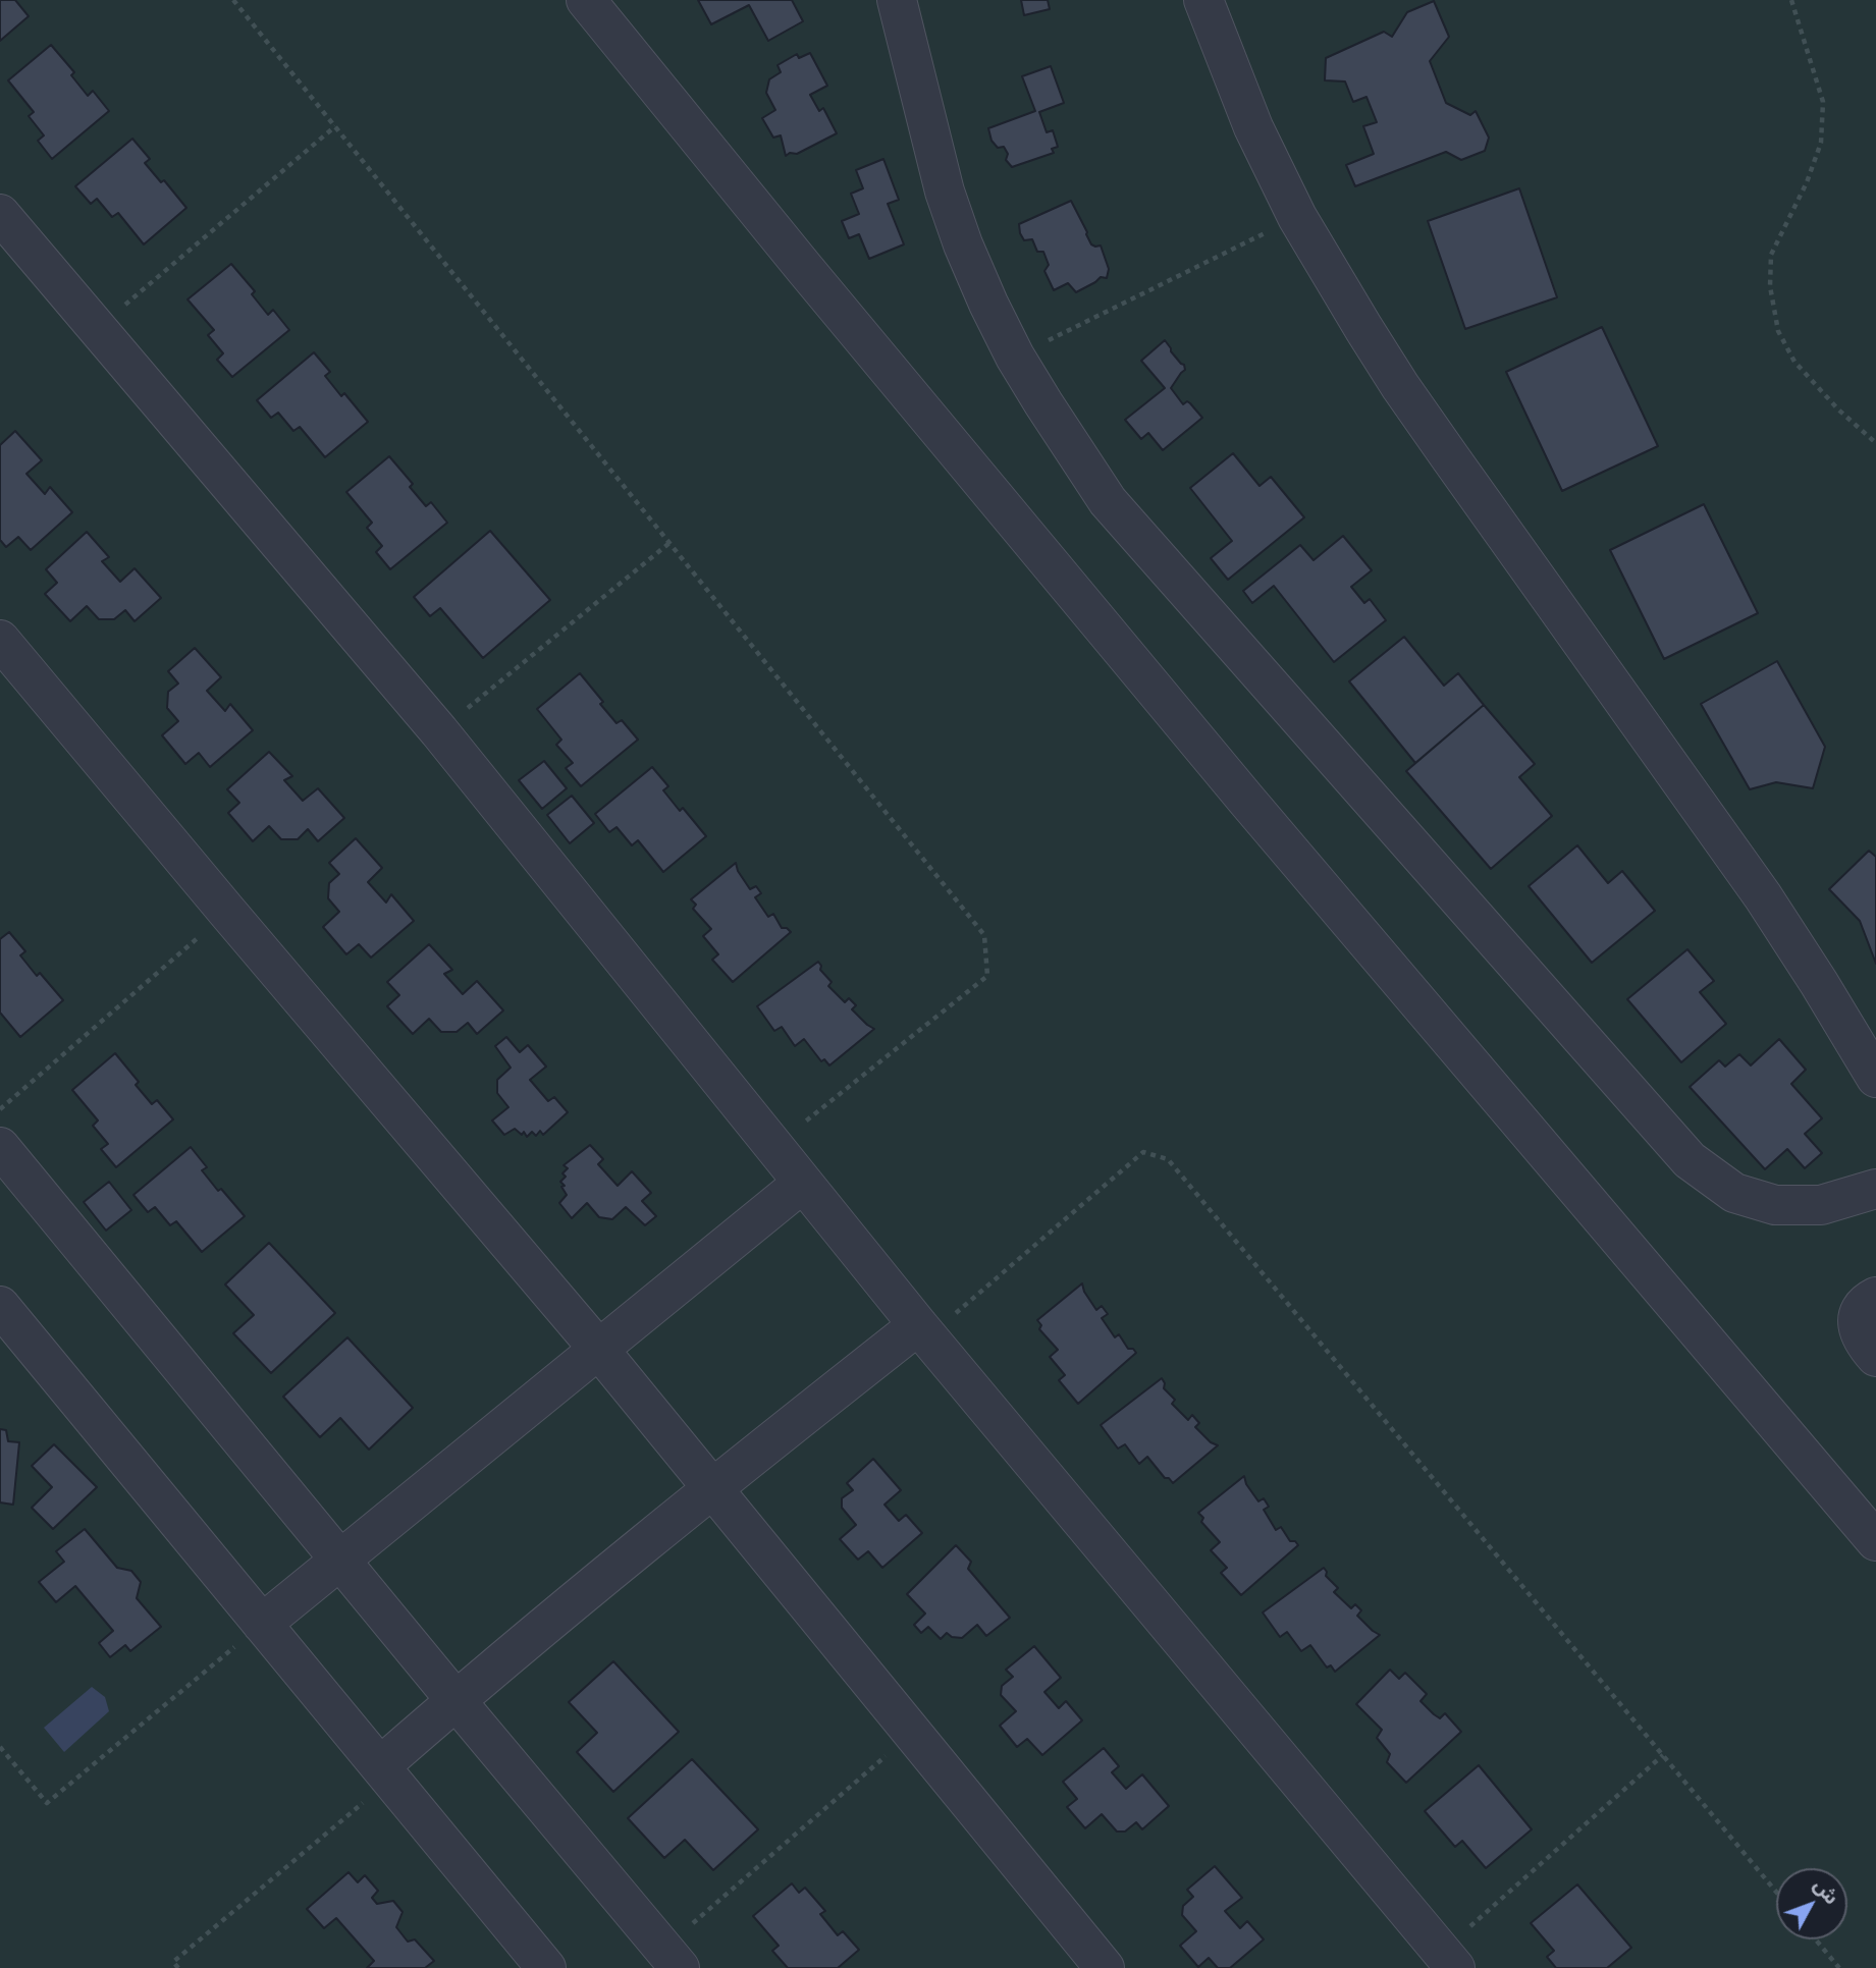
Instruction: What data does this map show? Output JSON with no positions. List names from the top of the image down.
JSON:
{
  "north": "top right"
}
